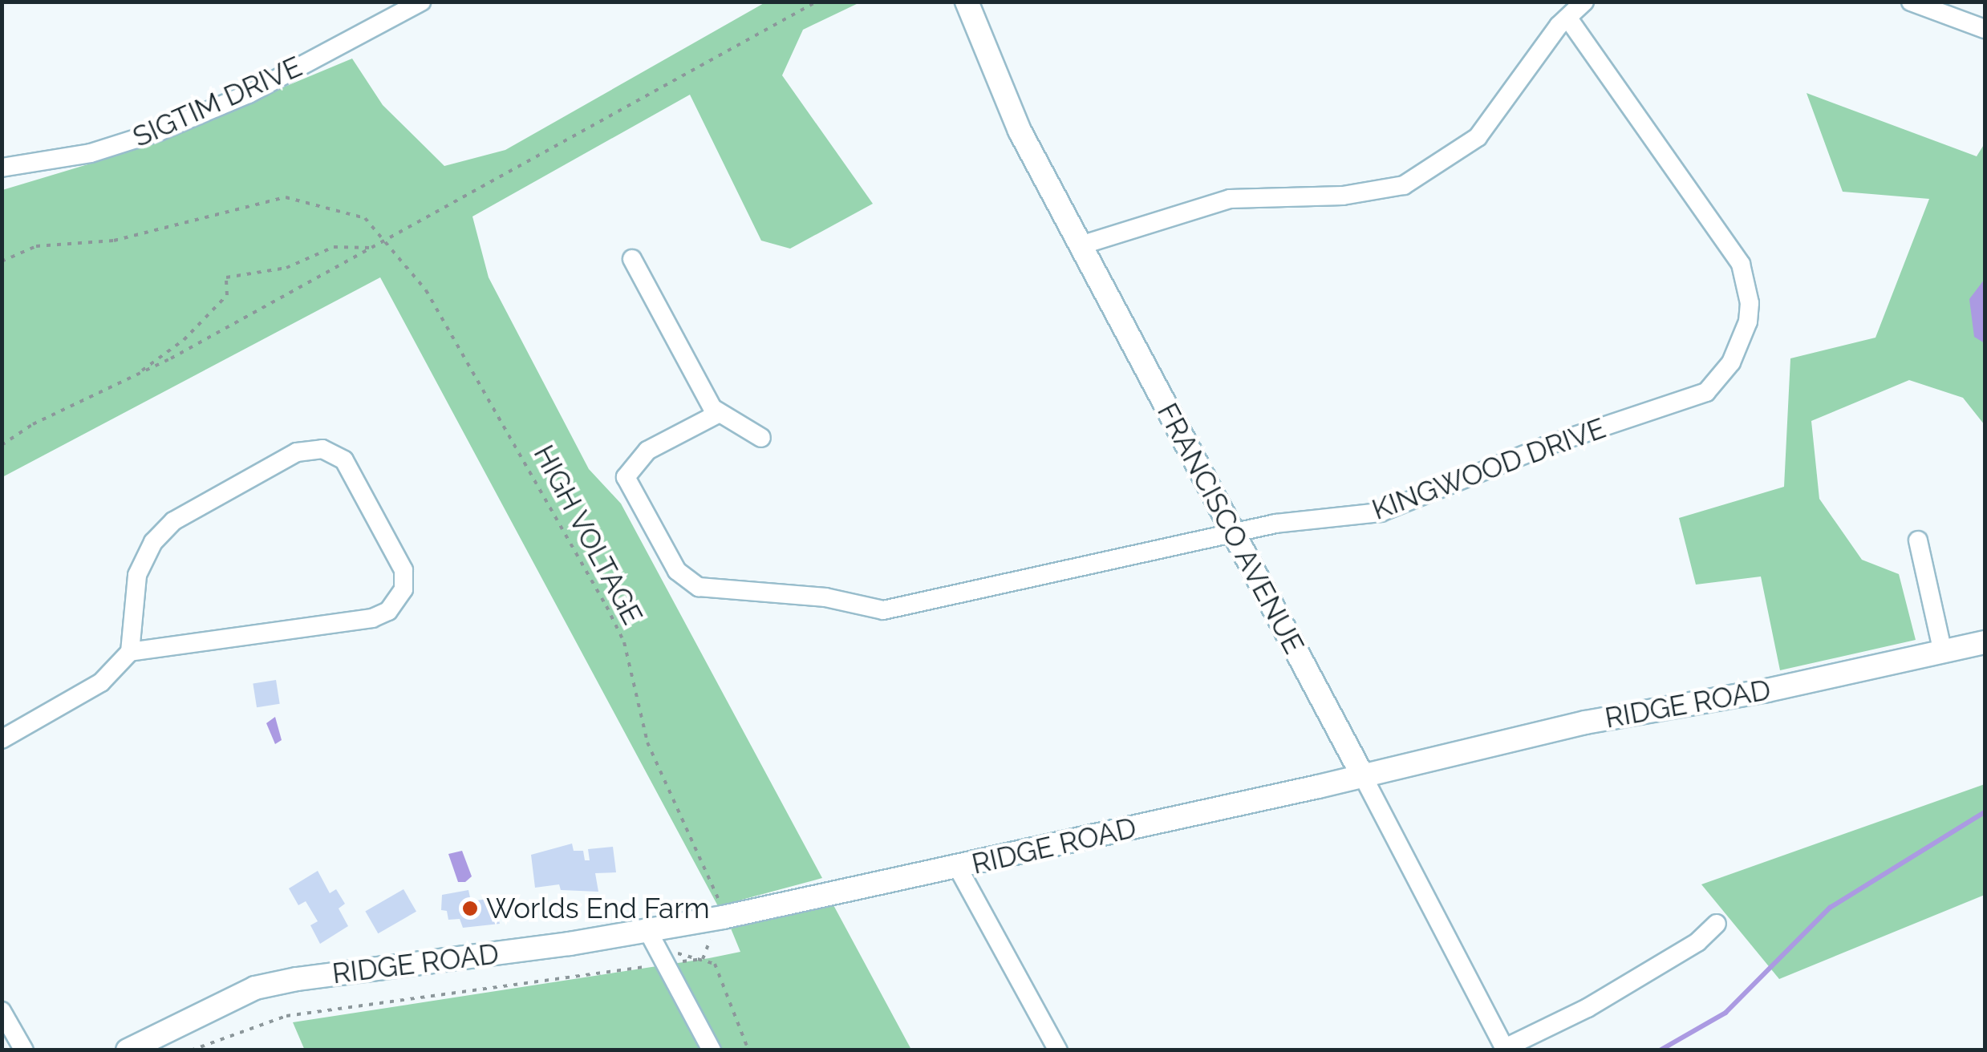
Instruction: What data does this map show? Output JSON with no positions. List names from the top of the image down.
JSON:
{
  "streets": {
    "main road": ["FRANCISCO AVENUE", "RIDGE ROAD"],
    "street": ["SIGTIM DRIVE", "KINGWOOD DRIVE"],
    "path": ["HIGH VOLTAGE"]
  },
  "crossings": [
    ["KINGWOOD DRIVE", "FRANCISCO AVENUE"],
    ["FRANCISCO AVENUE", "RIDGE ROAD"],
    ["HIGH VOLTAGE", "RIDGE ROAD"]
  ],
  "places": ["Worlds End Farm"]
}
